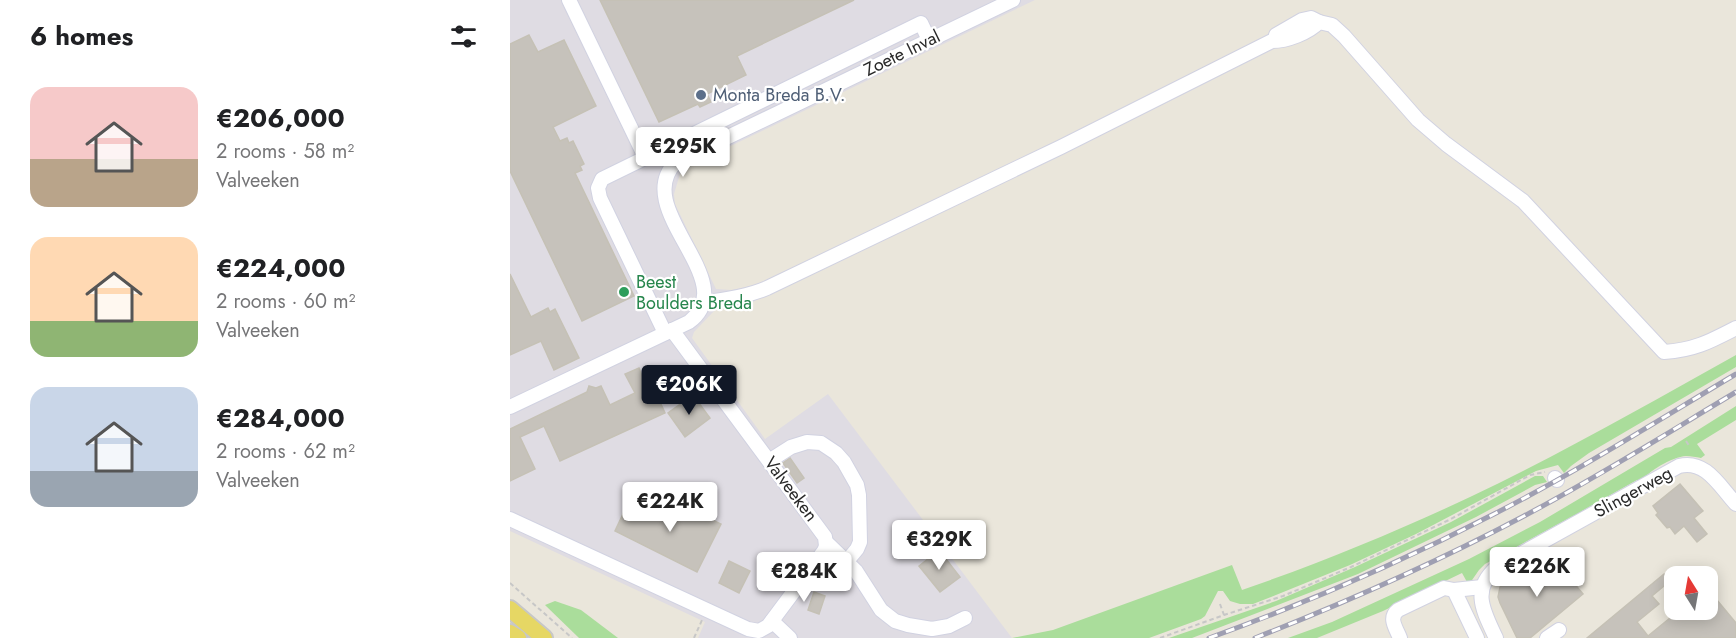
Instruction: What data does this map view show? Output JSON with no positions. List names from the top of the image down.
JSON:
{
  "streets": {
    "street": ["Zoete Inval", "Valveeken", "Slingerweg"]
  },
  "crossings": [
    ["Zoete Inval", "Valveeken"]
  ],
  "places": ["Monta Breda B.V.", "Beest Boulders Breda"],
  "north": "top",
  "page": {
    "heading": "6 homes",
    "list": [
      {
        "name": "€206,000",
        "note": "2 rooms · 58 m² · Valveeken"
      },
      {
        "name": "€224,000",
        "note": "2 rooms · 60 m² · Valveeken"
      },
      {
        "name": "€284,000",
        "note": "2 rooms · 62 m² · Valveeken"
      }
    ],
    "price": [
      "€295K",
      "€206K",
      "€224K",
      "€329K",
      "€226K",
      "€284K"
    ]
  }
}
